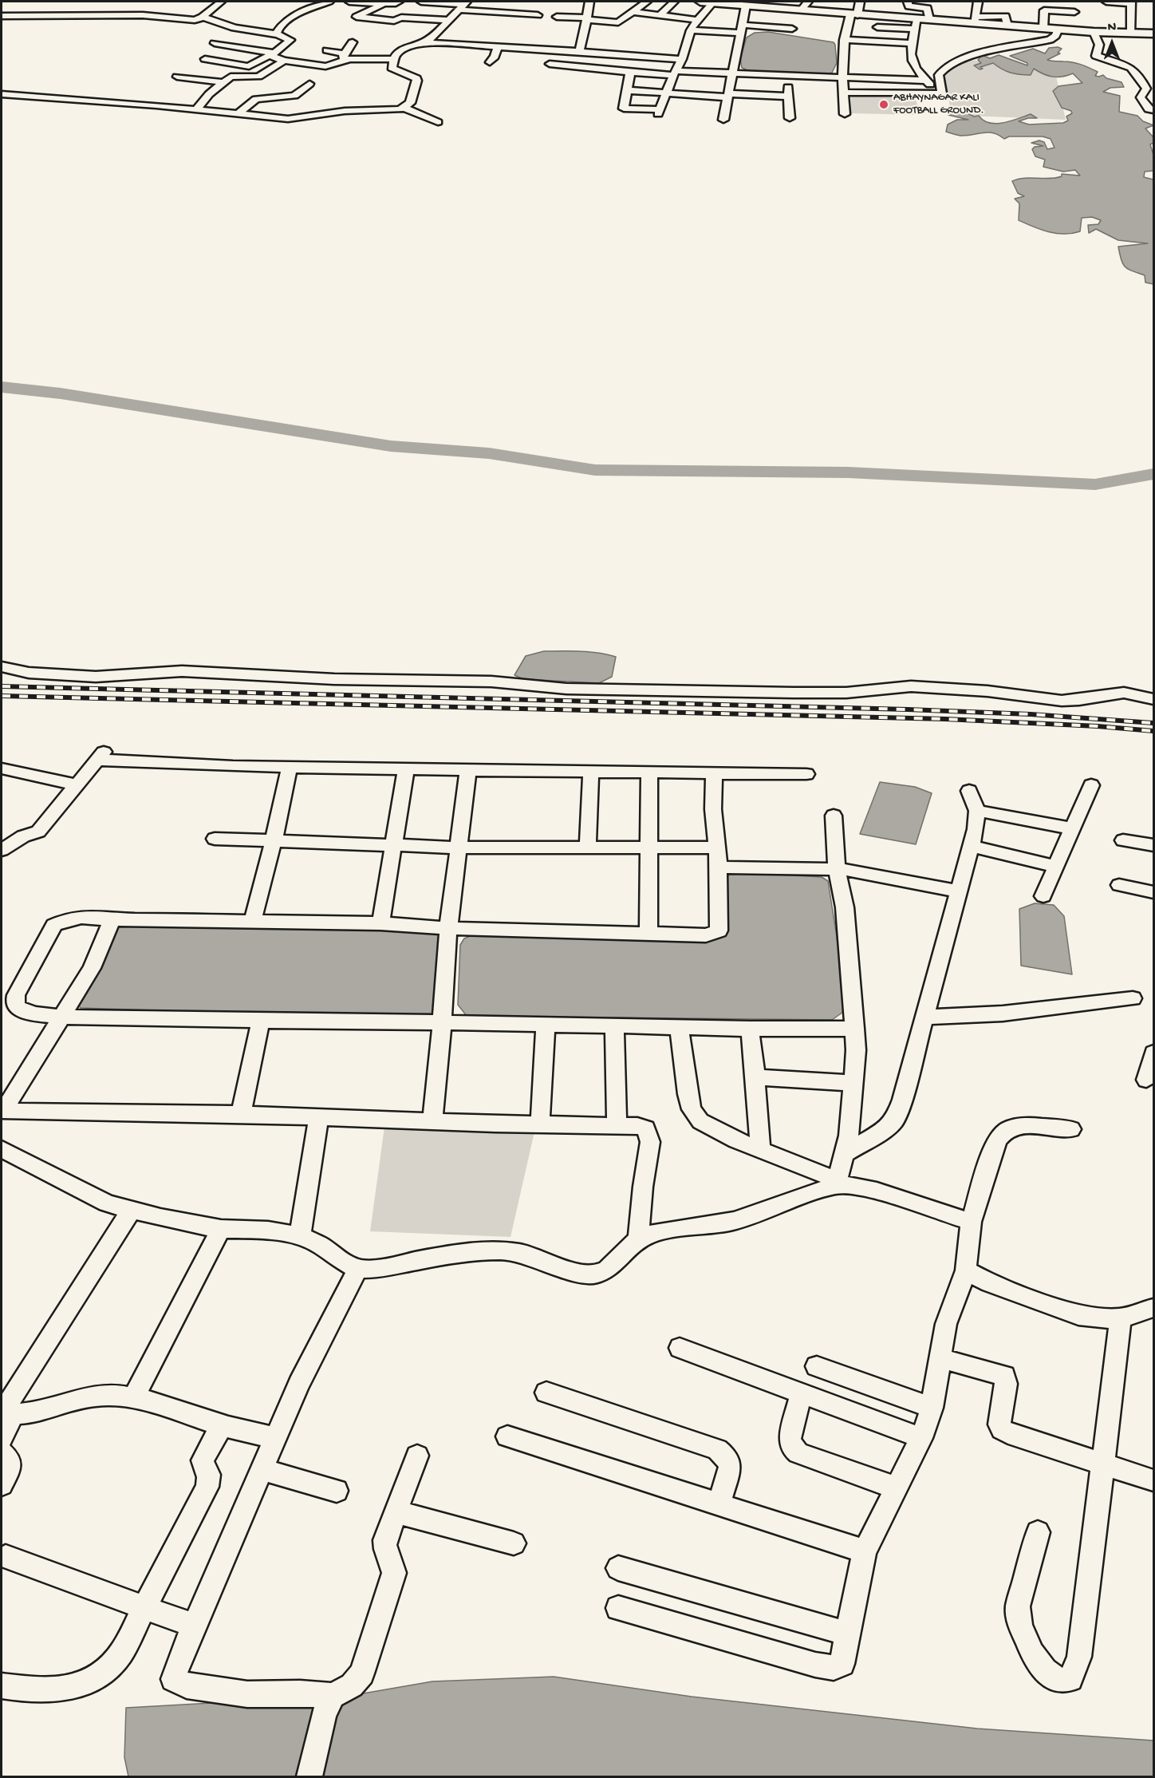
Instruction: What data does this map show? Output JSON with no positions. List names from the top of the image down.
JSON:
{
  "places": ["ABHAYNAGAR KALI FOOTBALL GROUND."],
  "north": "top"
}
